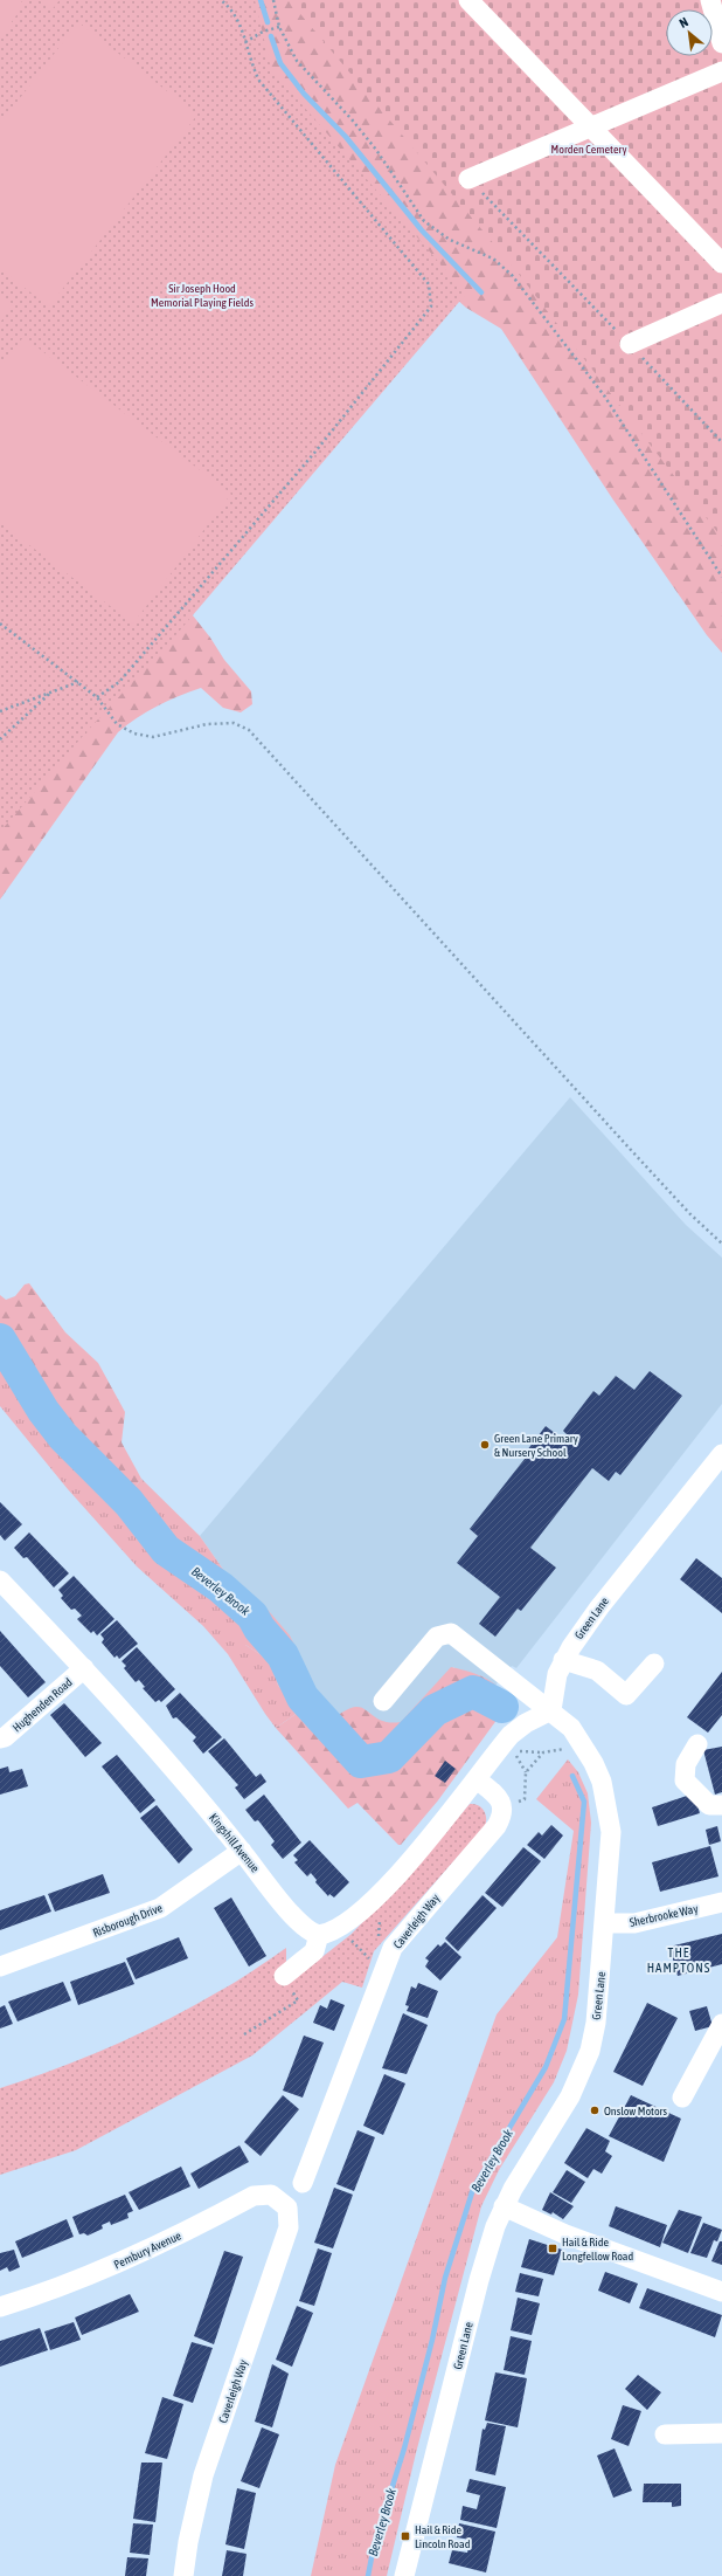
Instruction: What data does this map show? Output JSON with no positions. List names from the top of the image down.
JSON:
{
  "streets": {
    "street": [
      "Green Lane",
      "Hughenden Road",
      "Kingshill Avenue",
      "Sherbrooke Way",
      "Risborough Drive",
      "Caverleigh Way",
      "Pembury Avenue"
    ]
  },
  "crossings": [
    ["Green Lane", "Sherbrooke Way"],
    ["Hughenden Road", "Kingshill Avenue"],
    ["Kingshill Avenue", "Risborough Drive"],
    ["Caverleigh Way", "Pembury Avenue"]
  ],
  "districts": ["THE HAMPTONS"],
  "water": ["Beverley Brook"],
  "parks": ["Morden Cemetery", "Sir Joseph Hood Memorial Playing Fields"],
  "places": {
    "other": ["Green Lane Primary & Nursery School", "Onslow Motors"],
    "transit": ["Hail & Ride Longfellow Road", "Hail & Ride Lincoln Road"]
  },
  "north": "top left"
}
